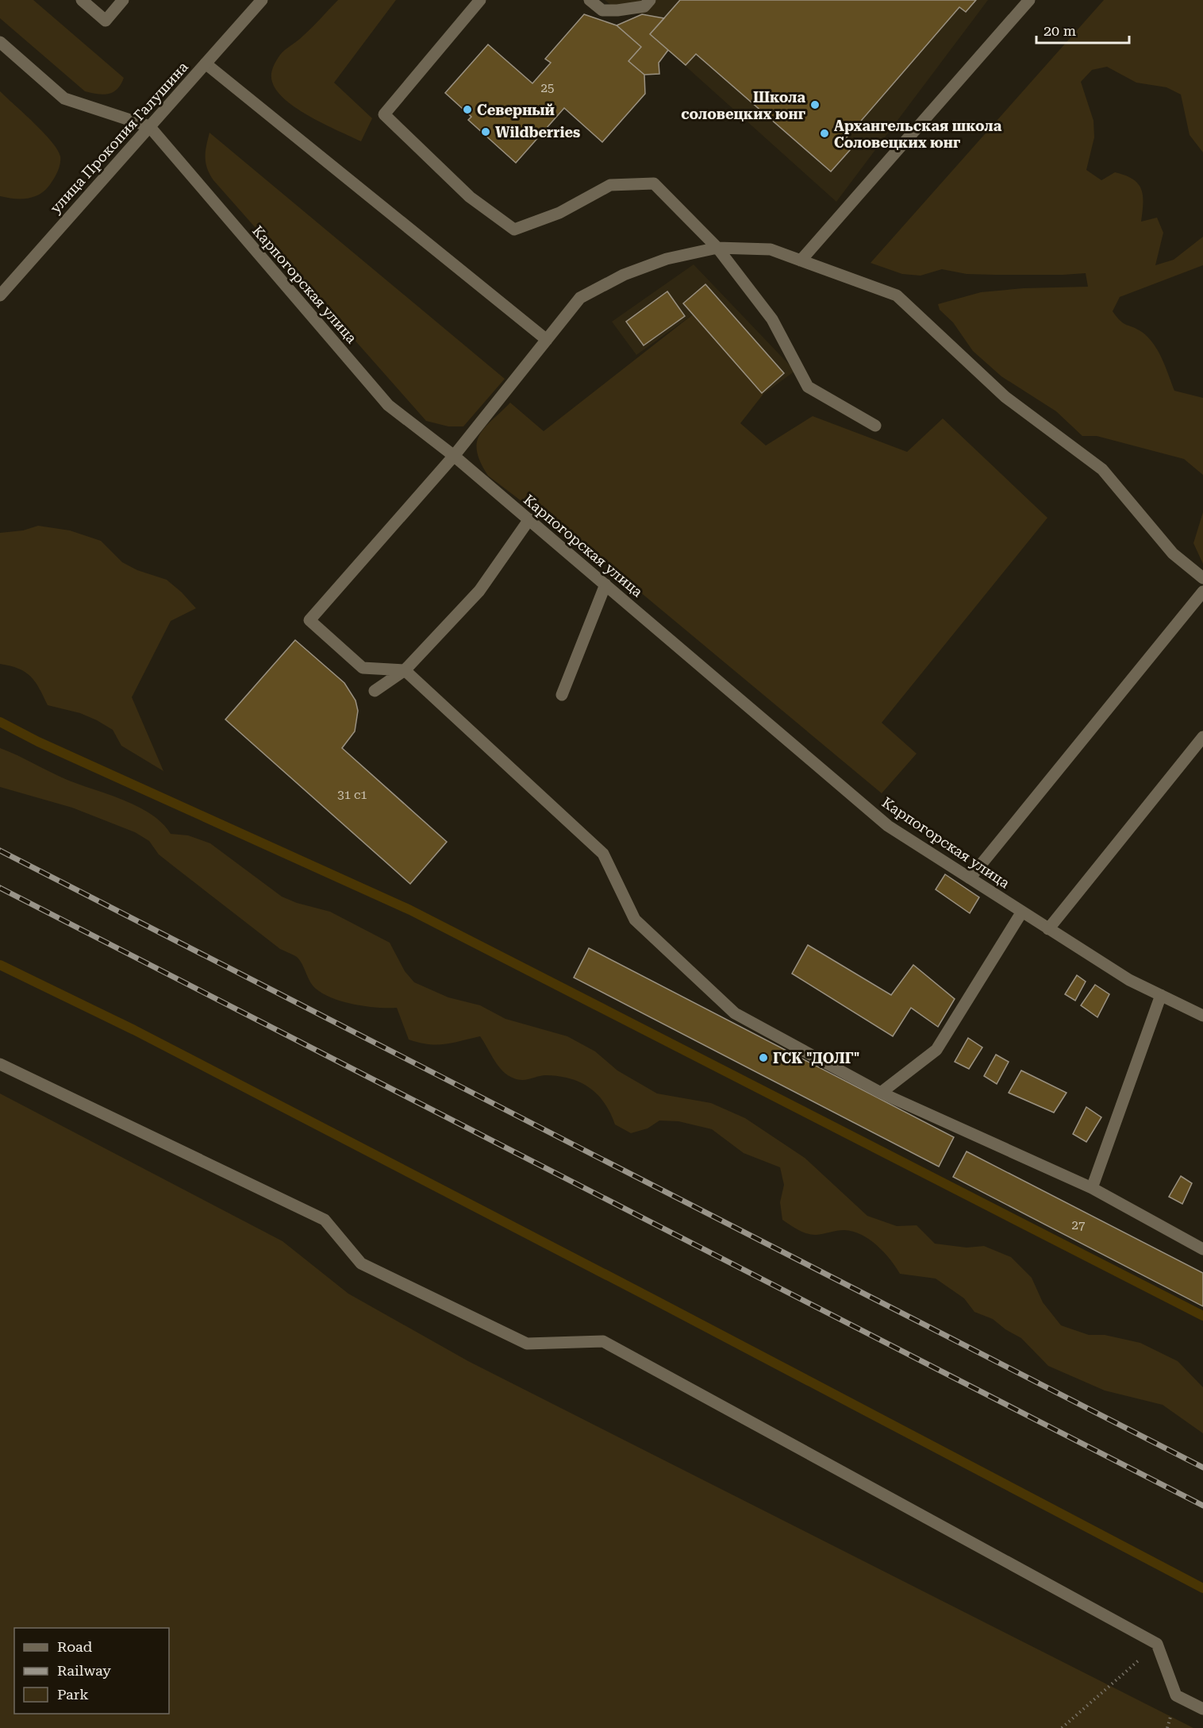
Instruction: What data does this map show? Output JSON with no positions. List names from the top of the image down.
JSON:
{
  "streets": {
    "street": ["улица Прокопия Галушина", "Карпогорская улица"]
  },
  "crossings": [
    ["улица Прокопия Галушина", "Карпогорская улица"]
  ],
  "places": [
    "Школа соловецких юнг",
    "Северный",
    "Wildberries",
    "Архангельская школа Соловецких юнг",
    "ГСК \"ДОЛГ\""
  ],
  "house_numbers": ["25", "31 с1", "27"],
  "legend": ["Road", "Railway", "Park"],
  "scale_bar": "20 m"
}
